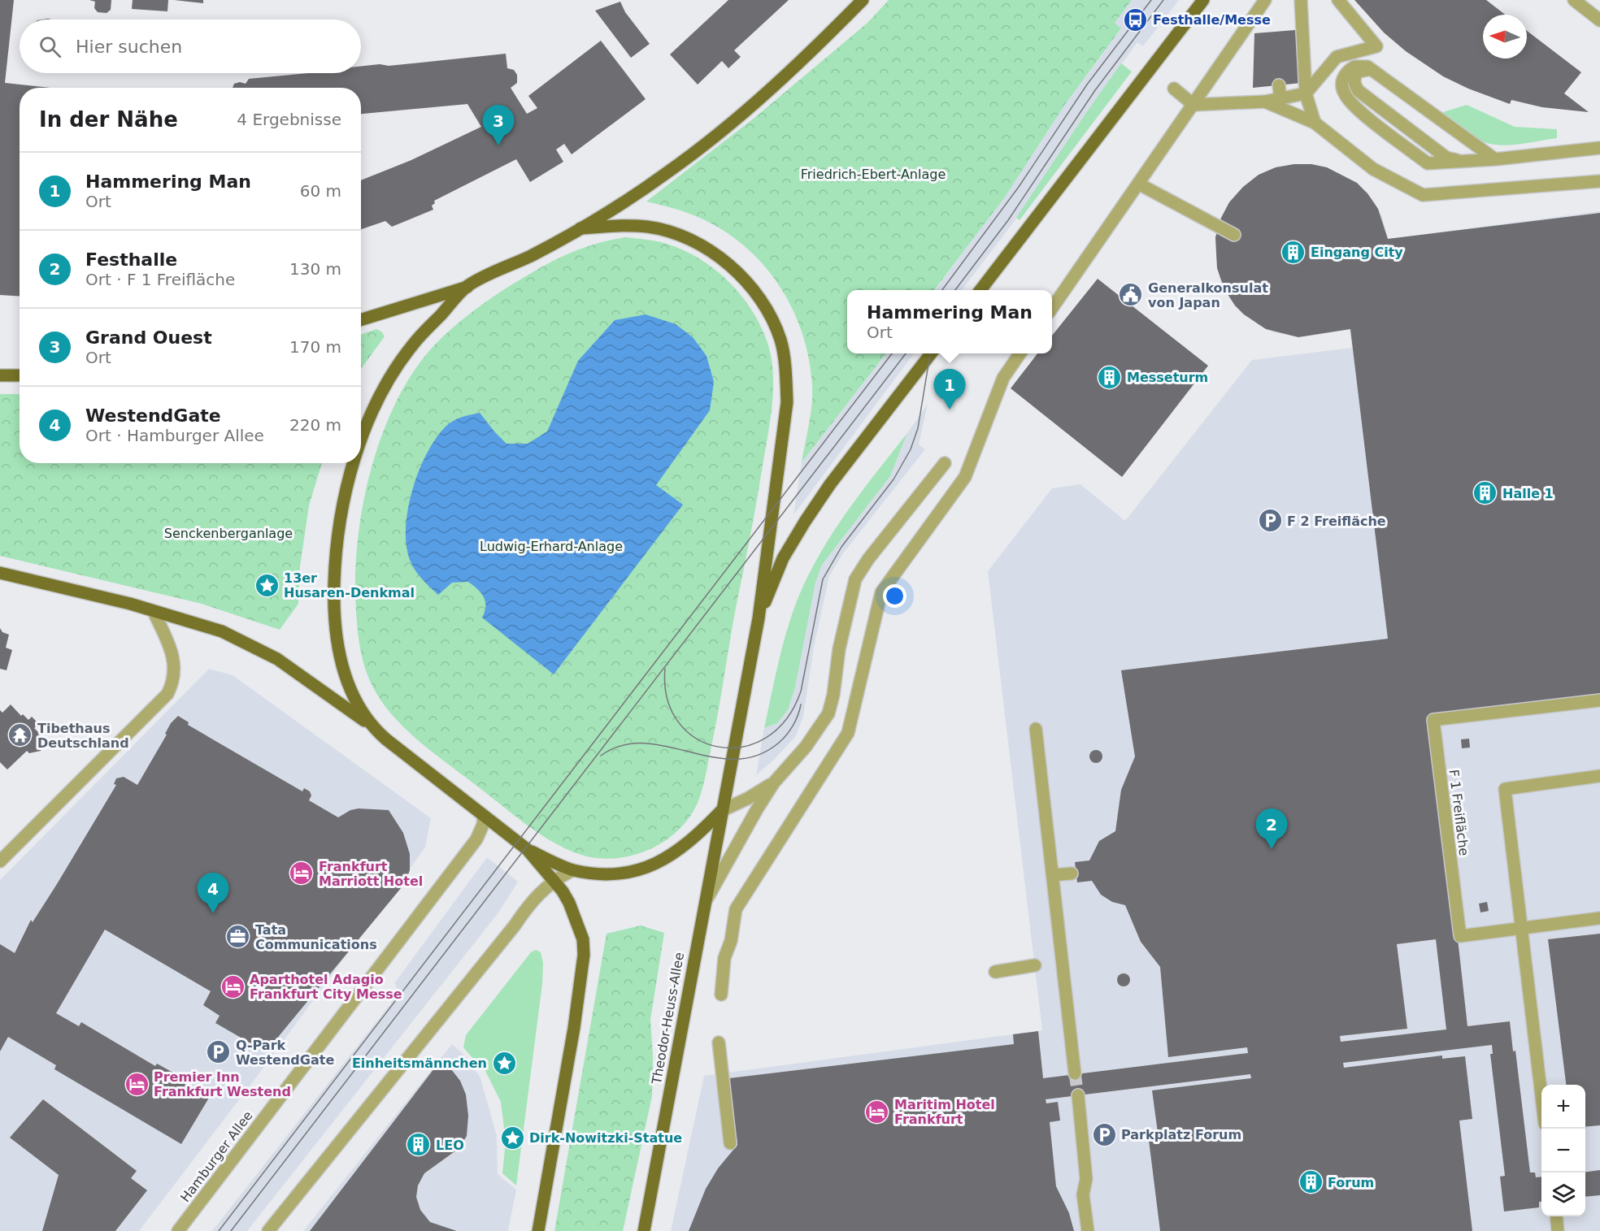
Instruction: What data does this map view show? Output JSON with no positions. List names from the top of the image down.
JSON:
{
  "streets": {
    "main road": ["Theodor-Heuss-Allee"],
    "street": ["F 1 Freifläche", "Hamburger Allee"]
  },
  "parks": ["Friedrich-Ebert-Anlage", "Senckenberganlage", "Ludwig-Erhard-Anlage"],
  "places": {
    "bus stop": ["Festhalle/Messe"],
    "building": [
      "Eingang City",
      "Messeturm",
      "Halle 1",
      "LEO",
      "Forum"
    ],
    "public building": ["Generalkonsulat von Japan"],
    "parking": ["F 2 Freifläche", "Q-Park WestendGate", "Parkplatz Forum"],
    "place": ["13er Husaren-Denkmal", "Einheitsmännchen", "Dirk-Nowitzki-Statue"],
    "temple": ["Tibethaus Deutschland"],
    "hotel": [
      "Frankfurt Marriott Hotel",
      "Aparthotel Adagio Frankfurt City Messe",
      "Premier Inn Frankfurt Westend",
      "Maritim Hotel Frankfurt"
    ],
    "office": ["Tata Communications"]
  },
  "north": "left",
  "page": {
    "search": "Hier suchen",
    "heading": ["In der Nähe", "4 Ergebnisse"],
    "pins": [
      "3",
      "1",
      "2",
      "4"
    ],
    "list": [
      {
        "mark": "1",
        "name": "Hammering Man",
        "note": "Ort",
        "value": "60 m"
      },
      {
        "mark": "2",
        "name": "Festhalle",
        "note": "Ort · F 1 Freifläche",
        "value": "130 m"
      },
      {
        "mark": "3",
        "name": "Grand Ouest",
        "note": "Ort",
        "value": "170 m"
      },
      {
        "mark": "4",
        "name": "WestendGate",
        "note": "Ort · Hamburger Allee",
        "value": "220 m"
      }
    ],
    "popup": ["Hammering Man", "Ort"],
    "map_buttons": ["+", "−"]
  }
}
